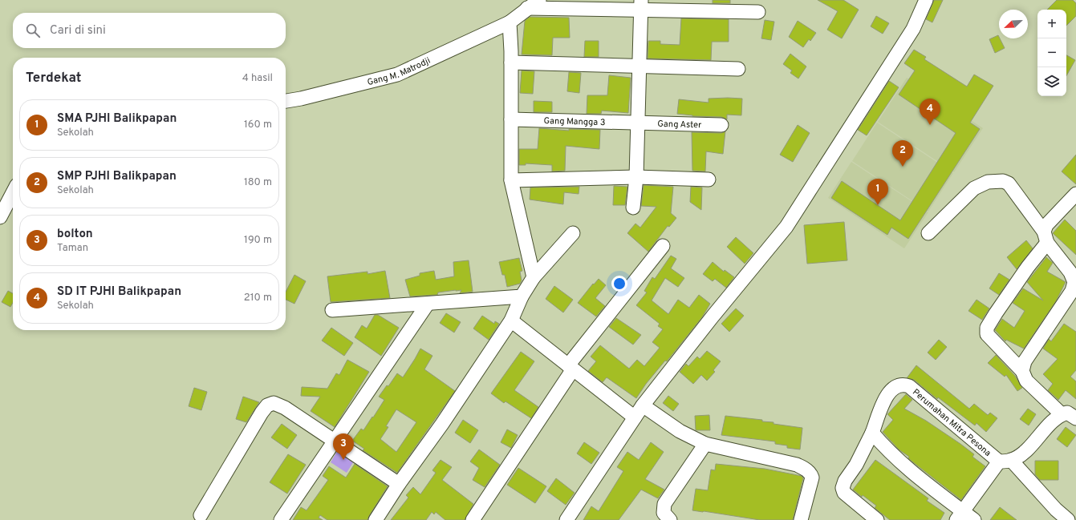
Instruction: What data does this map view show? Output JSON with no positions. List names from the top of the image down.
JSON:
{
  "streets": {
    "street": [
      "Gang M. Matrodji",
      "Gang Mangga 3",
      "Gang Aster",
      "Perumahan Mitra Pesona"
    ]
  },
  "crossings": [
    ["Gang Mangga 3", "Gang Aster"]
  ],
  "north": "bottom left",
  "page": {
    "map_buttons": ["+", "−"],
    "search": "Cari di sini",
    "heading": ["Terdekat", "4 hasil"],
    "pins": [
      "4",
      "2",
      "1",
      "3"
    ],
    "list": [
      {
        "mark": "1",
        "name": "SMA PJHI Balikpapan",
        "note": "Sekolah",
        "value": "160 m"
      },
      {
        "mark": "2",
        "name": "SMP PJHI Balikpapan",
        "note": "Sekolah",
        "value": "180 m"
      },
      {
        "mark": "3",
        "name": "bolton",
        "note": "Taman",
        "value": "190 m"
      },
      {
        "mark": "4",
        "name": "SD IT PJHI Balikpapan",
        "note": "Sekolah",
        "value": "210 m"
      }
    ]
  }
}
